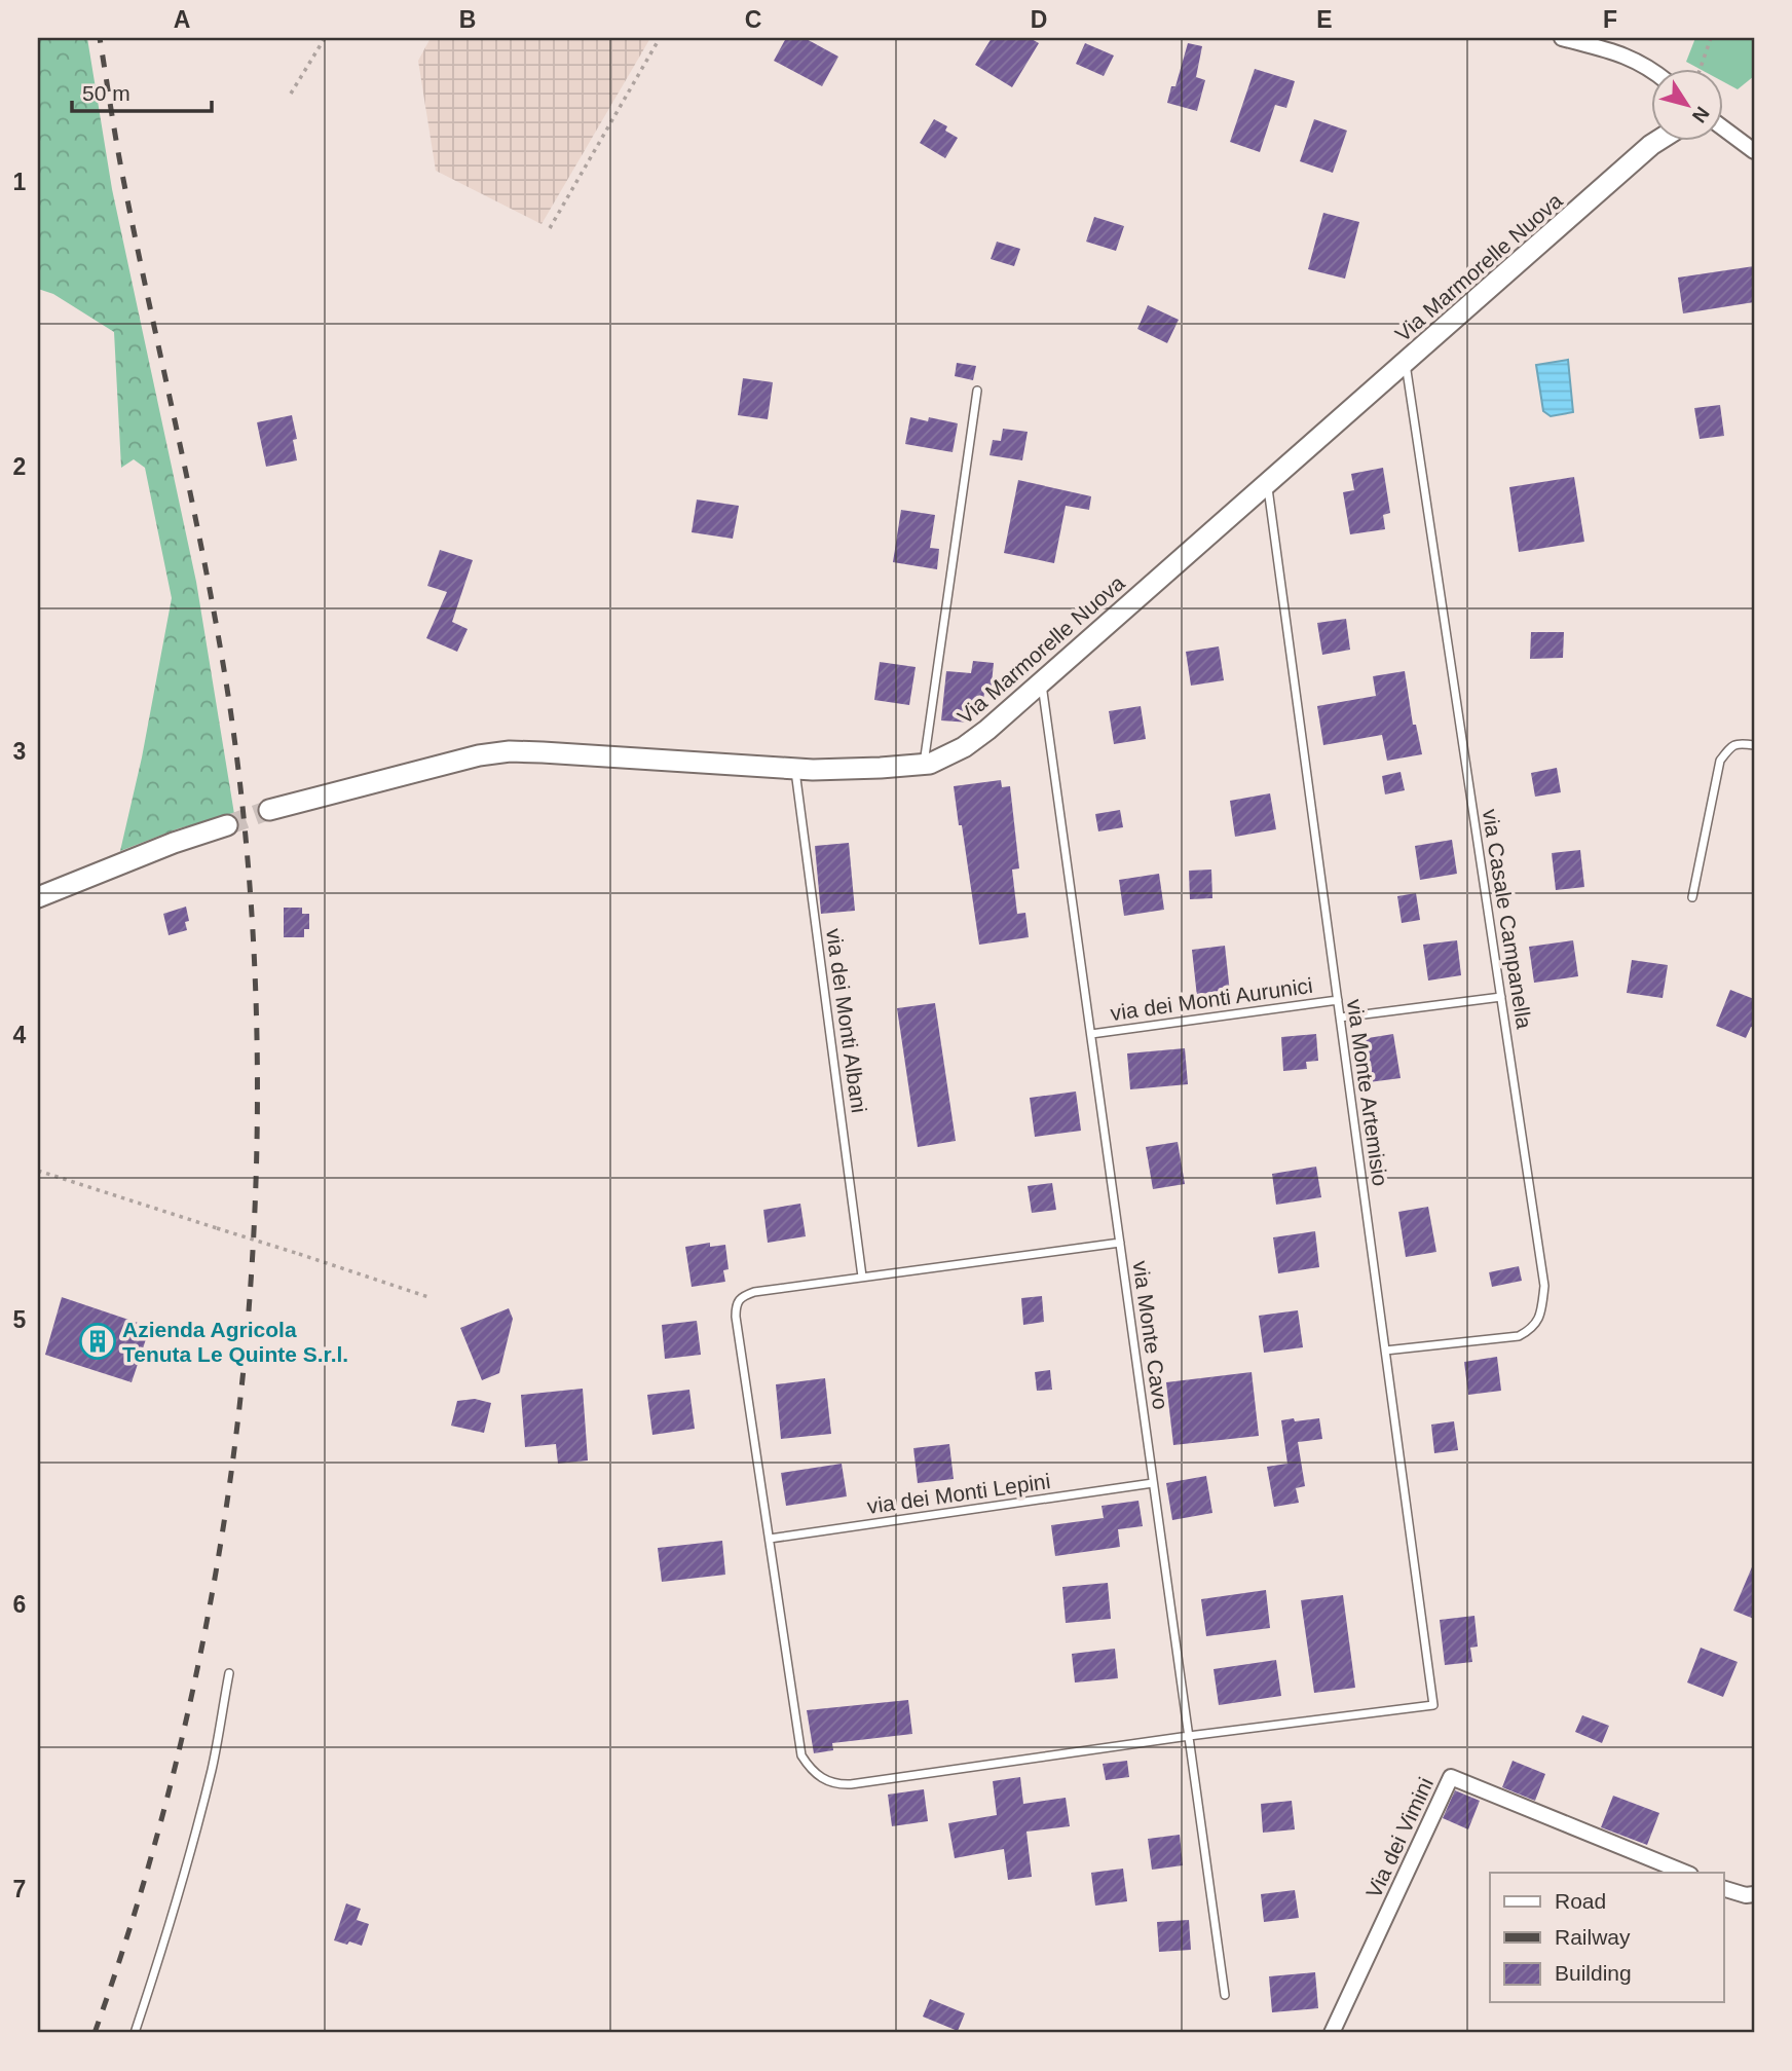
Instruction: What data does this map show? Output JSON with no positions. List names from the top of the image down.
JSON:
{
  "streets": {
    "street": ["Via Marmorelle Nuova", "Via dei Vimini"],
    "lane": [
      "via Casale Campanella",
      "via dei Monti Aurunici",
      "via dei Monti Albani",
      "via Monte Artemisio",
      "via Monte Cavo",
      "via dei Monti Lepini"
    ]
  },
  "crossings": [
    ["Via Marmorelle Nuova", "via Casale Campanella"],
    ["Via Marmorelle Nuova", "via dei Monti Albani"],
    ["Via Marmorelle Nuova", "via Monte Artemisio"],
    ["Via Marmorelle Nuova", "via Monte Cavo"],
    ["via Casale Campanella", "via dei Monti Aurunici"],
    ["via Casale Campanella", "via Monte Artemisio"],
    ["via dei Monti Aurunici", "via Monte Artemisio"],
    ["via dei Monti Aurunici", "via Monte Cavo"],
    ["via Monte Artemisio", "via Monte Cavo"],
    ["via Monte Cavo", "via dei Monti Lepini"]
  ],
  "places": {
    "building": ["Azienda Agricola Tenuta Le Quinte S.r.l."]
  },
  "legend": ["Road", "Railway", "Building"],
  "scale_bar": "50 m",
  "north": "bottom right",
  "grid": {
    "columns": [
      "A",
      "B",
      "C",
      "D",
      "E",
      "F"
    ],
    "rows": [
      "1",
      "2",
      "3",
      "4",
      "5",
      "6",
      "7"
    ]
  }
}
